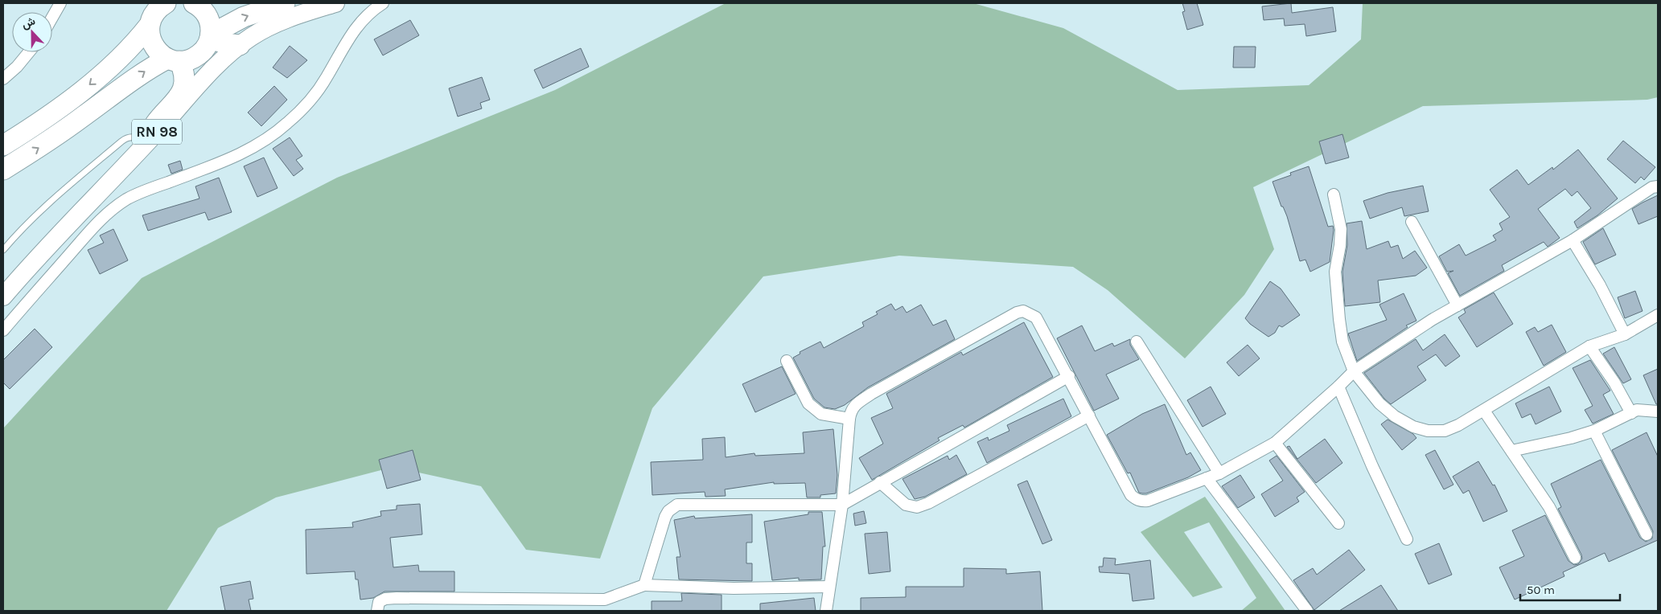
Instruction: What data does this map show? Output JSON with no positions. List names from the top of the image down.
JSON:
{
  "streets": {
    "main road": ["RN 98"]
  },
  "scale_bar": "50 m",
  "north": "top"
}
